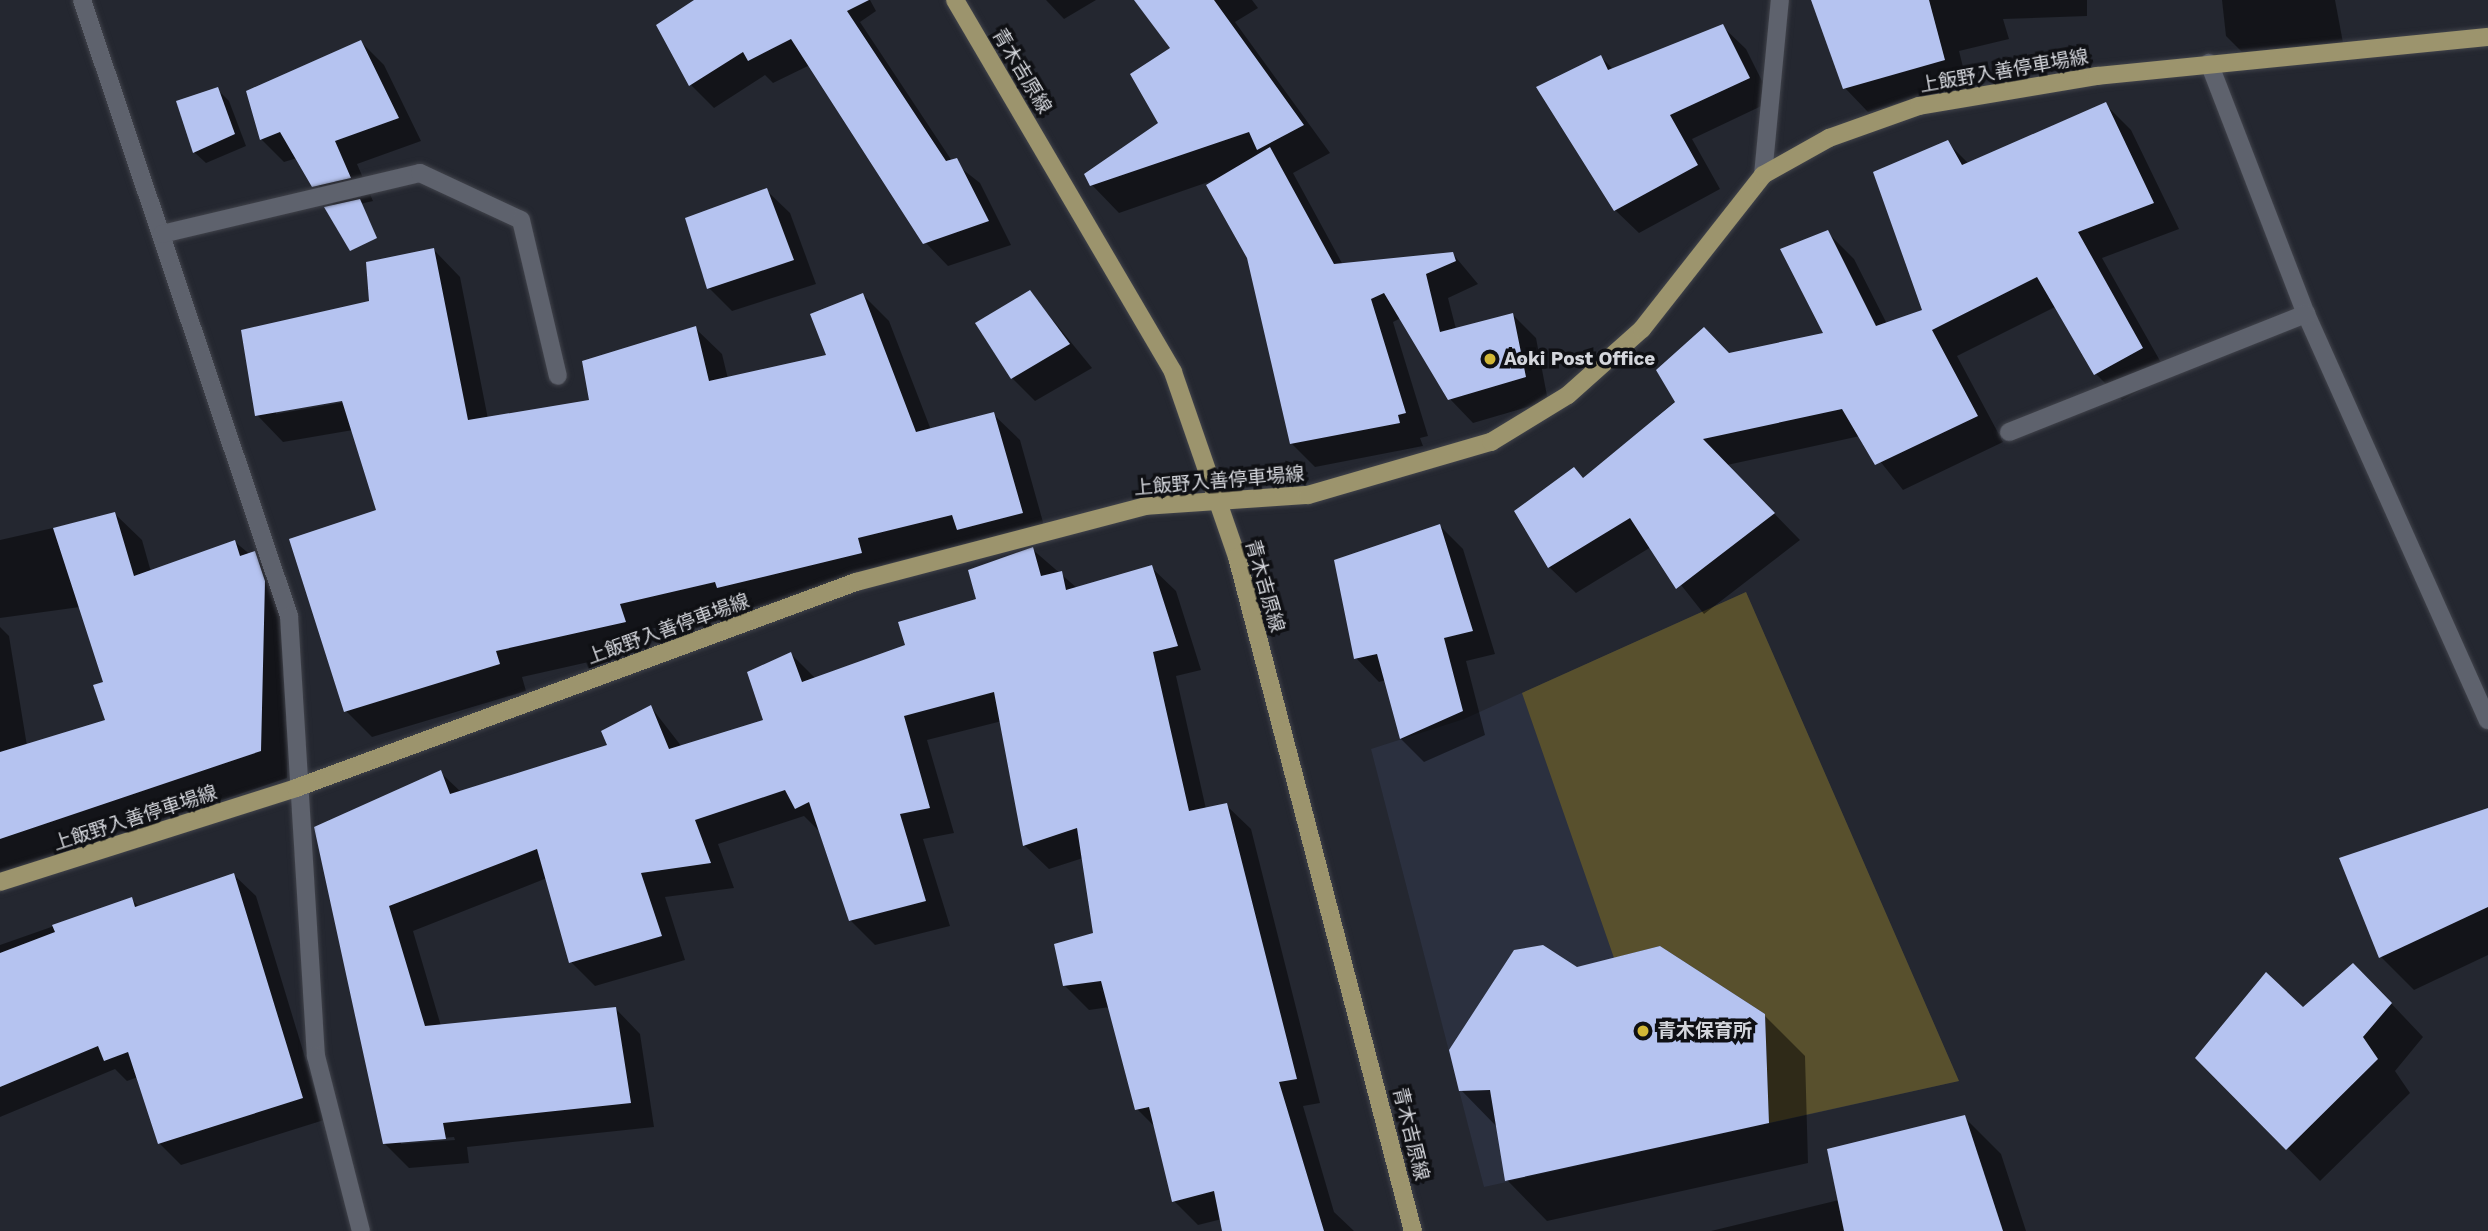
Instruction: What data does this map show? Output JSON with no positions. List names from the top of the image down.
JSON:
{
  "streets": {
    "main road": ["青木吉原線", "上飯野入善停車場線"]
  },
  "crossings": [
    ["青木吉原線", "上飯野入善停車場線"]
  ],
  "places": ["Aoki Post Office", "青木保育所"]
}
